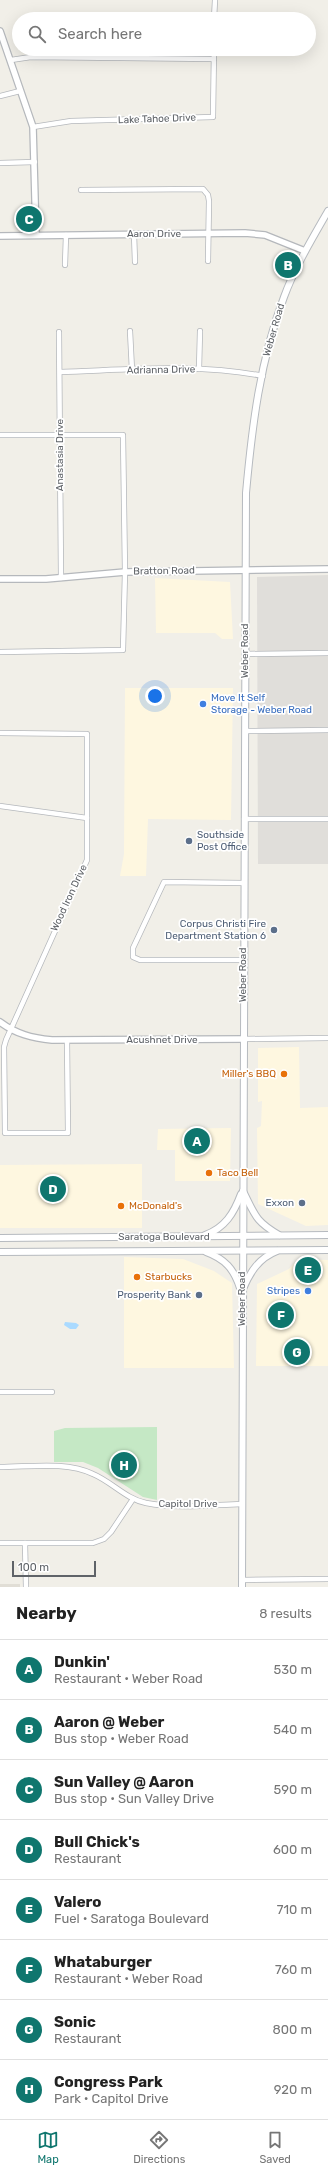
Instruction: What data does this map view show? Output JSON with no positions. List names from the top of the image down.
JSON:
{
  "streets": {
    "main road": ["Weber Road", "Saratoga Boulevard"],
    "street": [
      "Lake Tahoe Drive",
      "Aaron Drive",
      "Adrianna Drive",
      "Anastasia Drive",
      "Bratton Road",
      "Wood Iron Drive",
      "Acushnet Drive",
      "Capitol Drive"
    ]
  },
  "crossings": [
    ["Aaron Drive", "Weber Road"],
    ["Weber Road", "Adrianna Drive"],
    ["Weber Road", "Bratton Road"],
    ["Weber Road", "Acushnet Drive"],
    ["Weber Road", "Saratoga Boulevard"],
    ["Weber Road", "Capitol Drive"],
    ["Adrianna Drive", "Anastasia Drive"],
    ["Anastasia Drive", "Bratton Road"],
    ["Wood Iron Drive", "Acushnet Drive"]
  ],
  "places": [
    "Move It Self Storage - Weber Road",
    "Southside Post Office",
    "Corpus Christi Fire Department Station 6",
    "Miller's BBQ",
    "Taco Bell",
    "Exxon",
    "McDonald's",
    "Starbucks",
    "Stripes",
    "Prosperity Bank"
  ],
  "scale_bar": "100 m",
  "page": {
    "search": "Search here",
    "pins": [
      "C",
      "B",
      "A",
      "D",
      "E",
      "F",
      "G",
      "H"
    ],
    "scale": "100 m",
    "heading": ["Nearby", "8 results"],
    "list": [
      {
        "mark": "A",
        "name": "Dunkin'",
        "note": "Restaurant · Weber Road",
        "value": "530 m"
      },
      {
        "mark": "B",
        "name": "Aaron @ Weber",
        "note": "Bus stop · Weber Road",
        "value": "540 m"
      },
      {
        "mark": "C",
        "name": "Sun Valley @ Aaron",
        "note": "Bus stop · Sun Valley Drive",
        "value": "590 m"
      },
      {
        "mark": "D",
        "name": "Bull Chick's",
        "note": "Restaurant",
        "value": "600 m"
      },
      {
        "mark": "E",
        "name": "Valero",
        "note": "Fuel · Saratoga Boulevard",
        "value": "710 m"
      },
      {
        "mark": "F",
        "name": "Whataburger",
        "note": "Restaurant · Weber Road",
        "value": "760 m"
      },
      {
        "mark": "G",
        "name": "Sonic",
        "note": "Restaurant",
        "value": "800 m"
      },
      {
        "mark": "H",
        "name": "Congress Park",
        "note": "Park · Capitol Drive",
        "value": "920 m"
      }
    ],
    "nav": ["Map", "Directions", "Saved"]
  }
}
